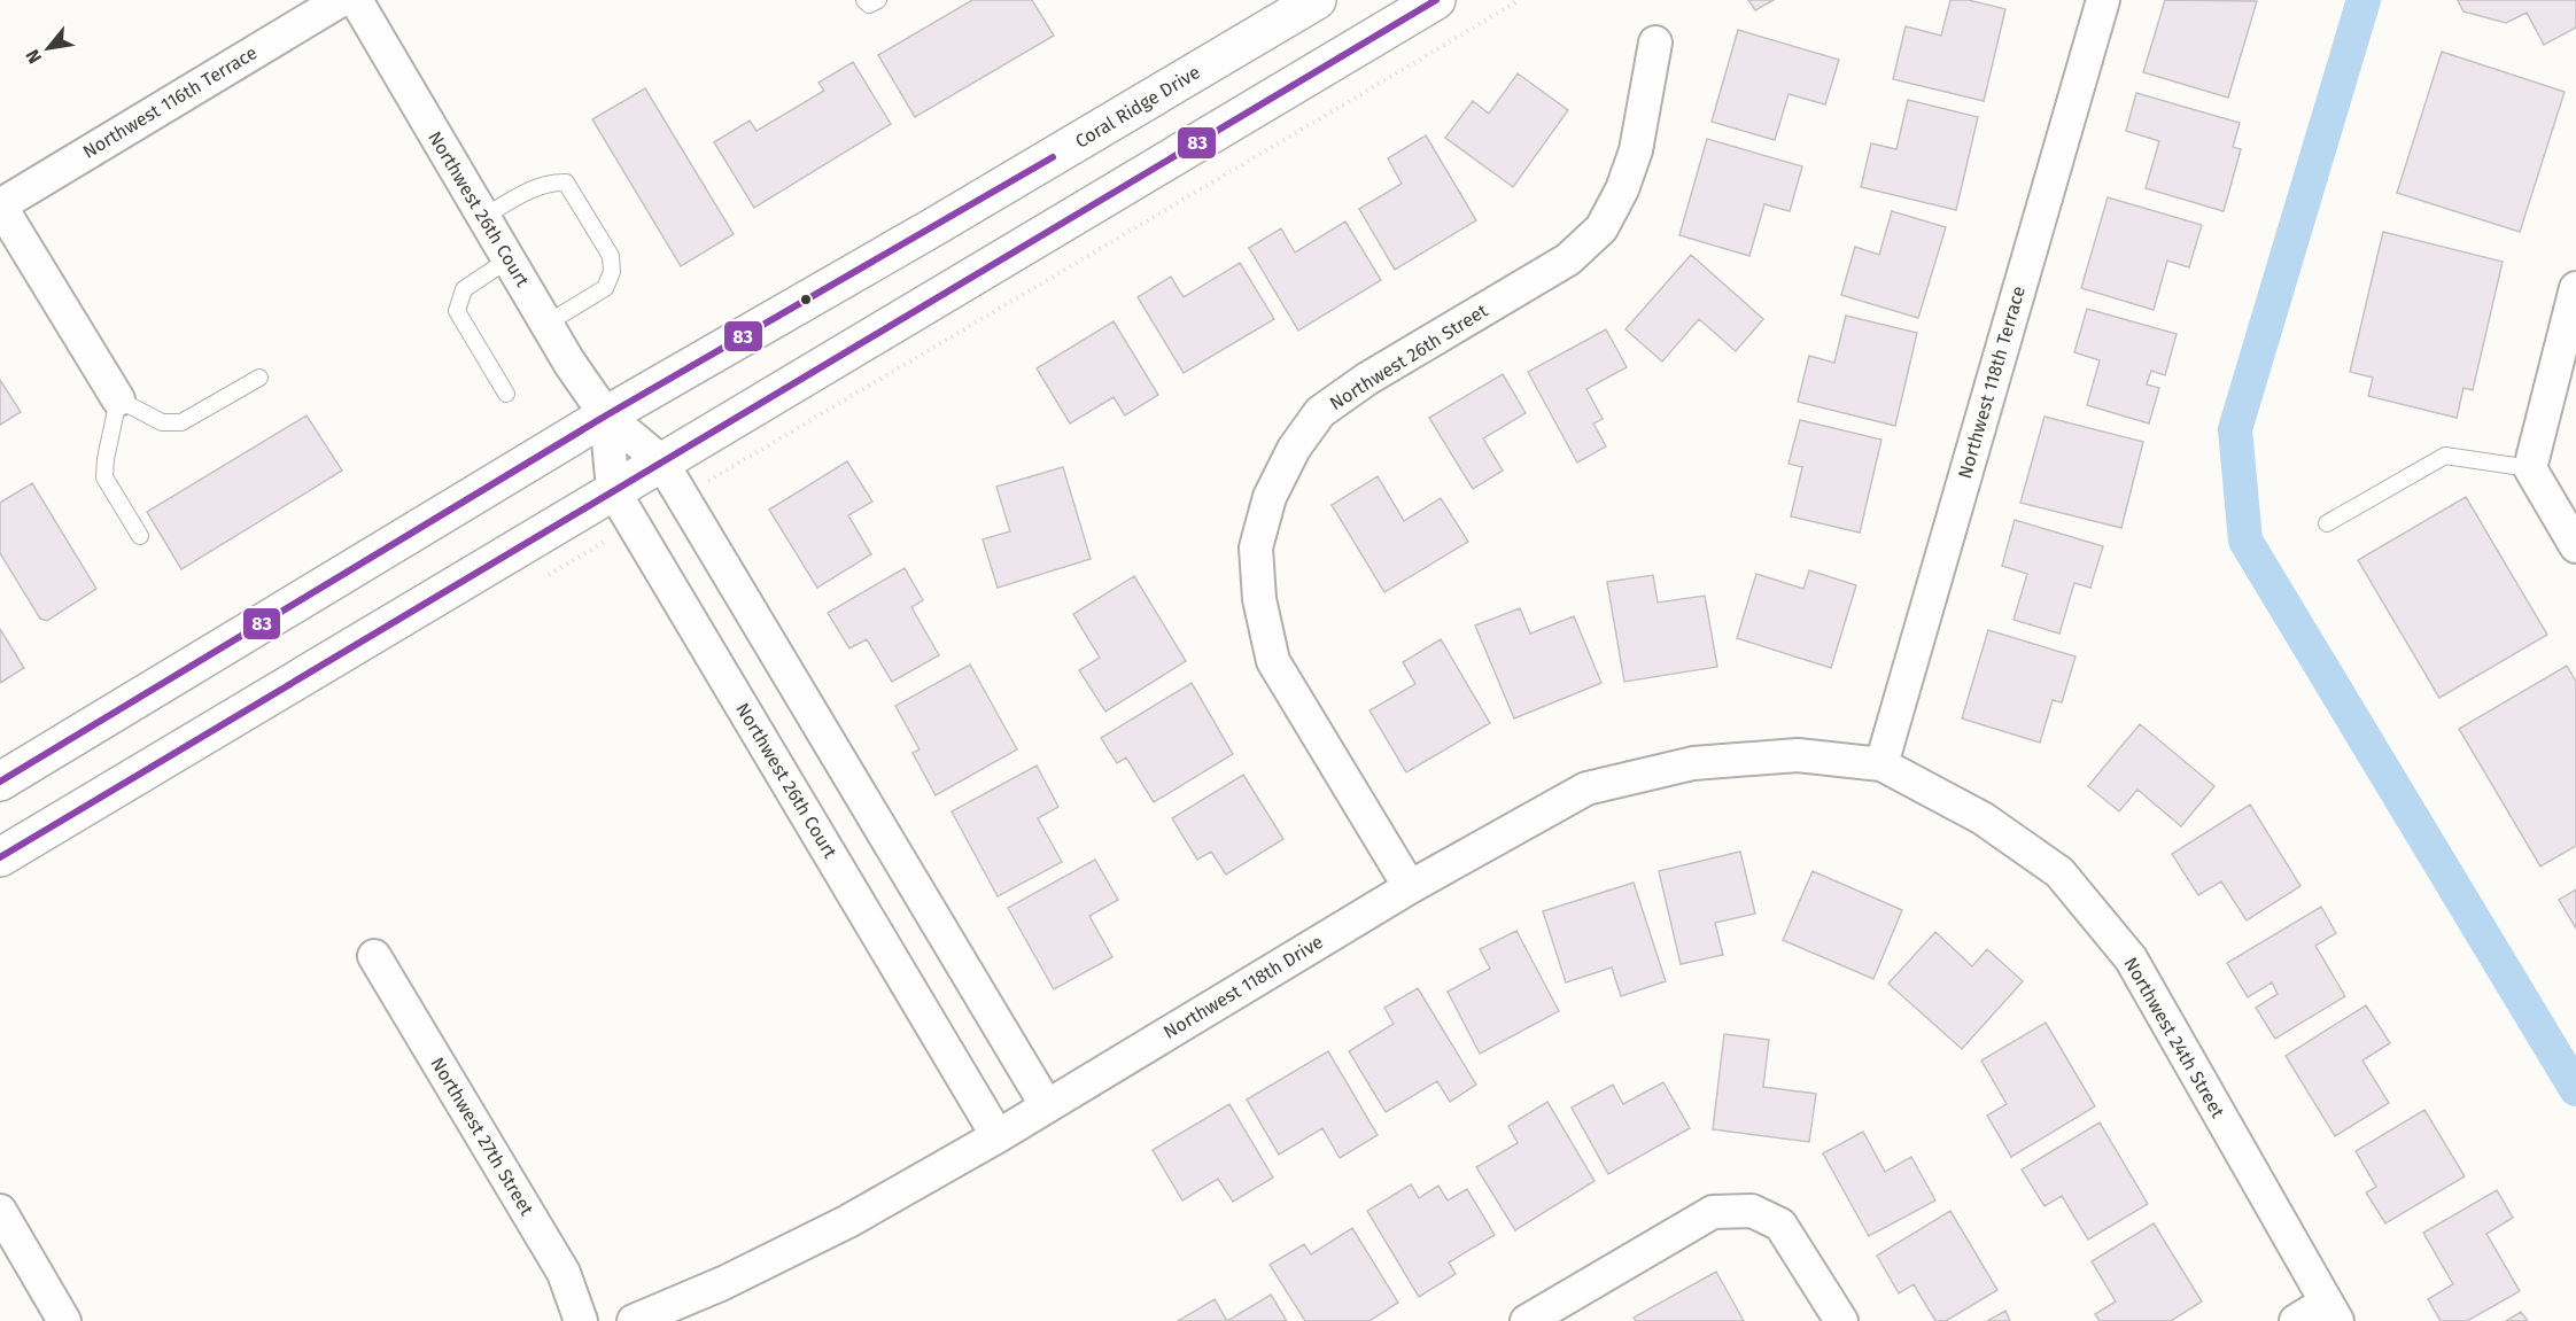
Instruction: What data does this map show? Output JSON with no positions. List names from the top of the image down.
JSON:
{
  "streets": {
    "main road": ["Coral Ridge Drive"],
    "street": [
      "Northwest 116th Terrace",
      "Northwest 26th Court",
      "Northwest 26th Street",
      "Northwest 118th Terrace",
      "Northwest 118th Drive",
      "Northwest 24th Street",
      "Northwest 27th Street"
    ]
  },
  "crossings": [
    ["Coral Ridge Drive", "Northwest 26th Court"],
    ["Northwest 26th Court", "Northwest 118th Drive"],
    ["Northwest 26th Street", "Northwest 118th Drive"],
    ["Northwest 118th Terrace", "Northwest 118th Drive"],
    ["Northwest 118th Terrace", "Northwest 24th Street"],
    ["Northwest 118th Drive", "Northwest 24th Street"]
  ],
  "lines": ["transit line 83"],
  "north": "bottom left"
}
